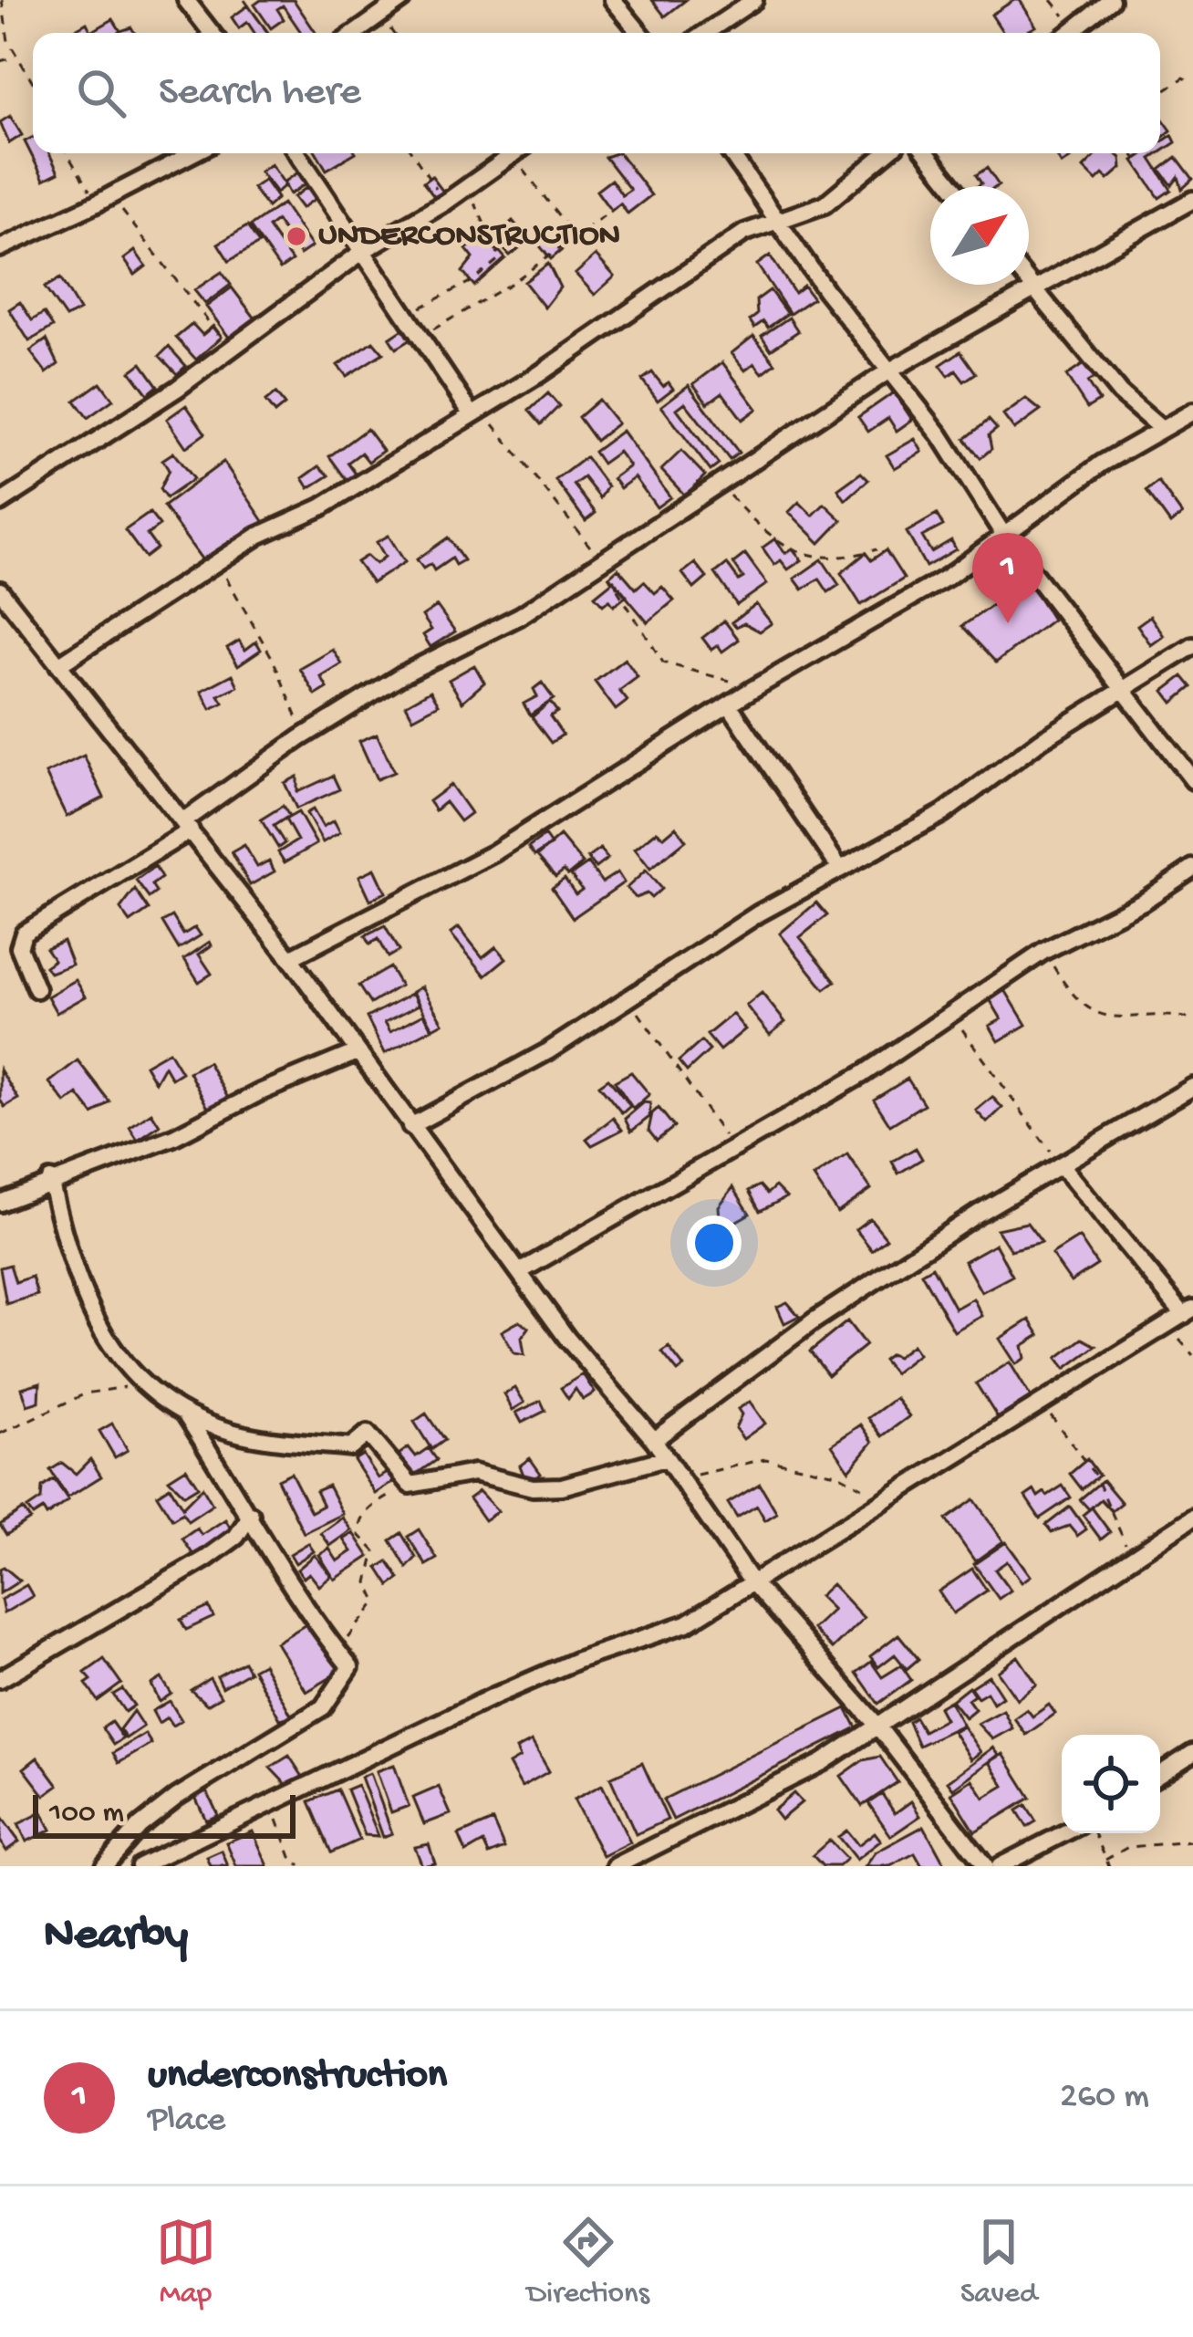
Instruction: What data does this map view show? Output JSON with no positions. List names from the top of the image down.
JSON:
{
  "places": ["UNDERCONSTRUCTION"],
  "scale_bar": "100 m",
  "north": "top right",
  "page": {
    "search": "Search here",
    "pins": "1",
    "scale": "100 m",
    "heading": "Nearby",
    "list": [
      {
        "mark": "1",
        "name": "underconstruction",
        "note": "Place",
        "value": "260 m"
      }
    ],
    "nav": ["Map", "Directions", "Saved"]
  }
}
